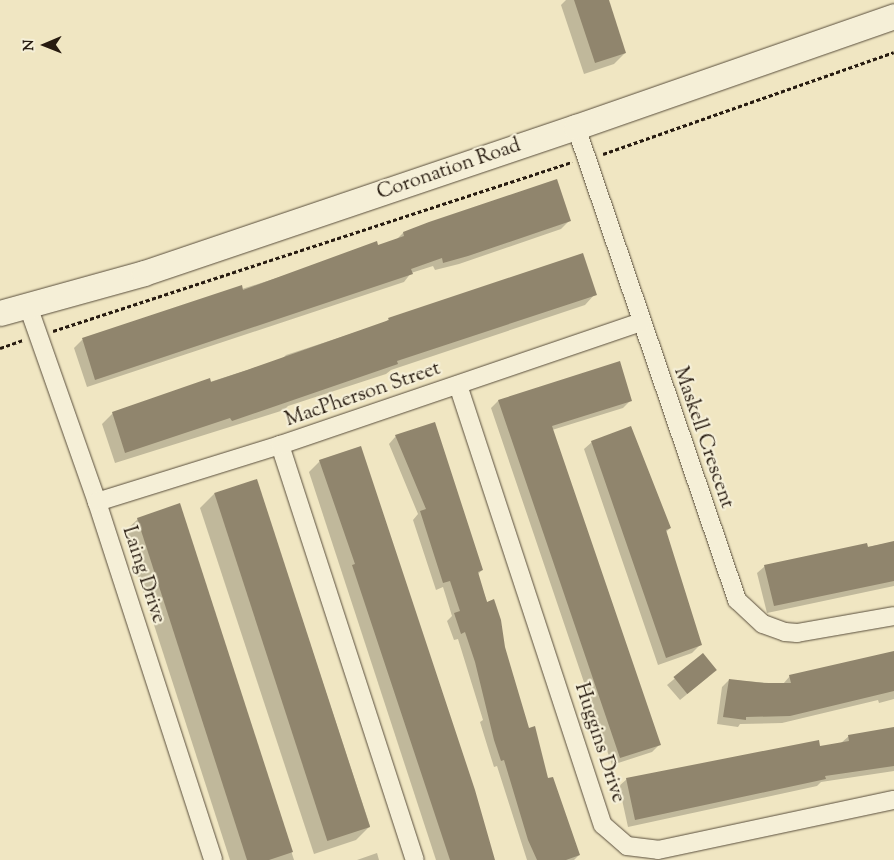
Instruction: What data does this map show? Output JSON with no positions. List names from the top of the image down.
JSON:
{
  "streets": {
    "street": [
      "Coronation Road",
      "MacPherson Street",
      "Maskell Crescent",
      "Laing Drive",
      "Huggins Drive"
    ]
  },
  "crossings": [
    ["Coronation Road", "Maskell Crescent"],
    ["Coronation Road", "Laing Drive"],
    ["MacPherson Street", "Maskell Crescent"],
    ["MacPherson Street", "Laing Drive"],
    ["MacPherson Street", "Huggins Drive"]
  ],
  "north": "left"
}
